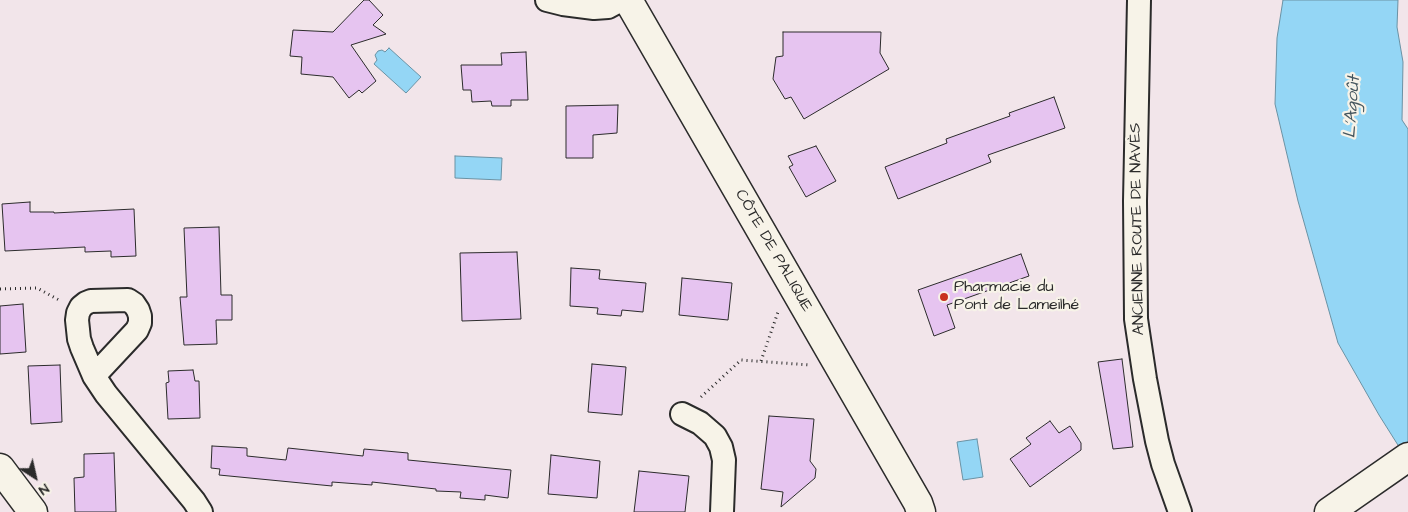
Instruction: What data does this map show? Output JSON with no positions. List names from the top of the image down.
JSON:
{
  "streets": {
    "main road": ["CÔTE DE PALIQUE"],
    "street": ["ANCIENNE ROUTE DE NAVÈS"]
  },
  "water": ["L'Agoût"],
  "places": ["Pharmacie du Pont de Lameilhé"],
  "north": "bottom right"
}
